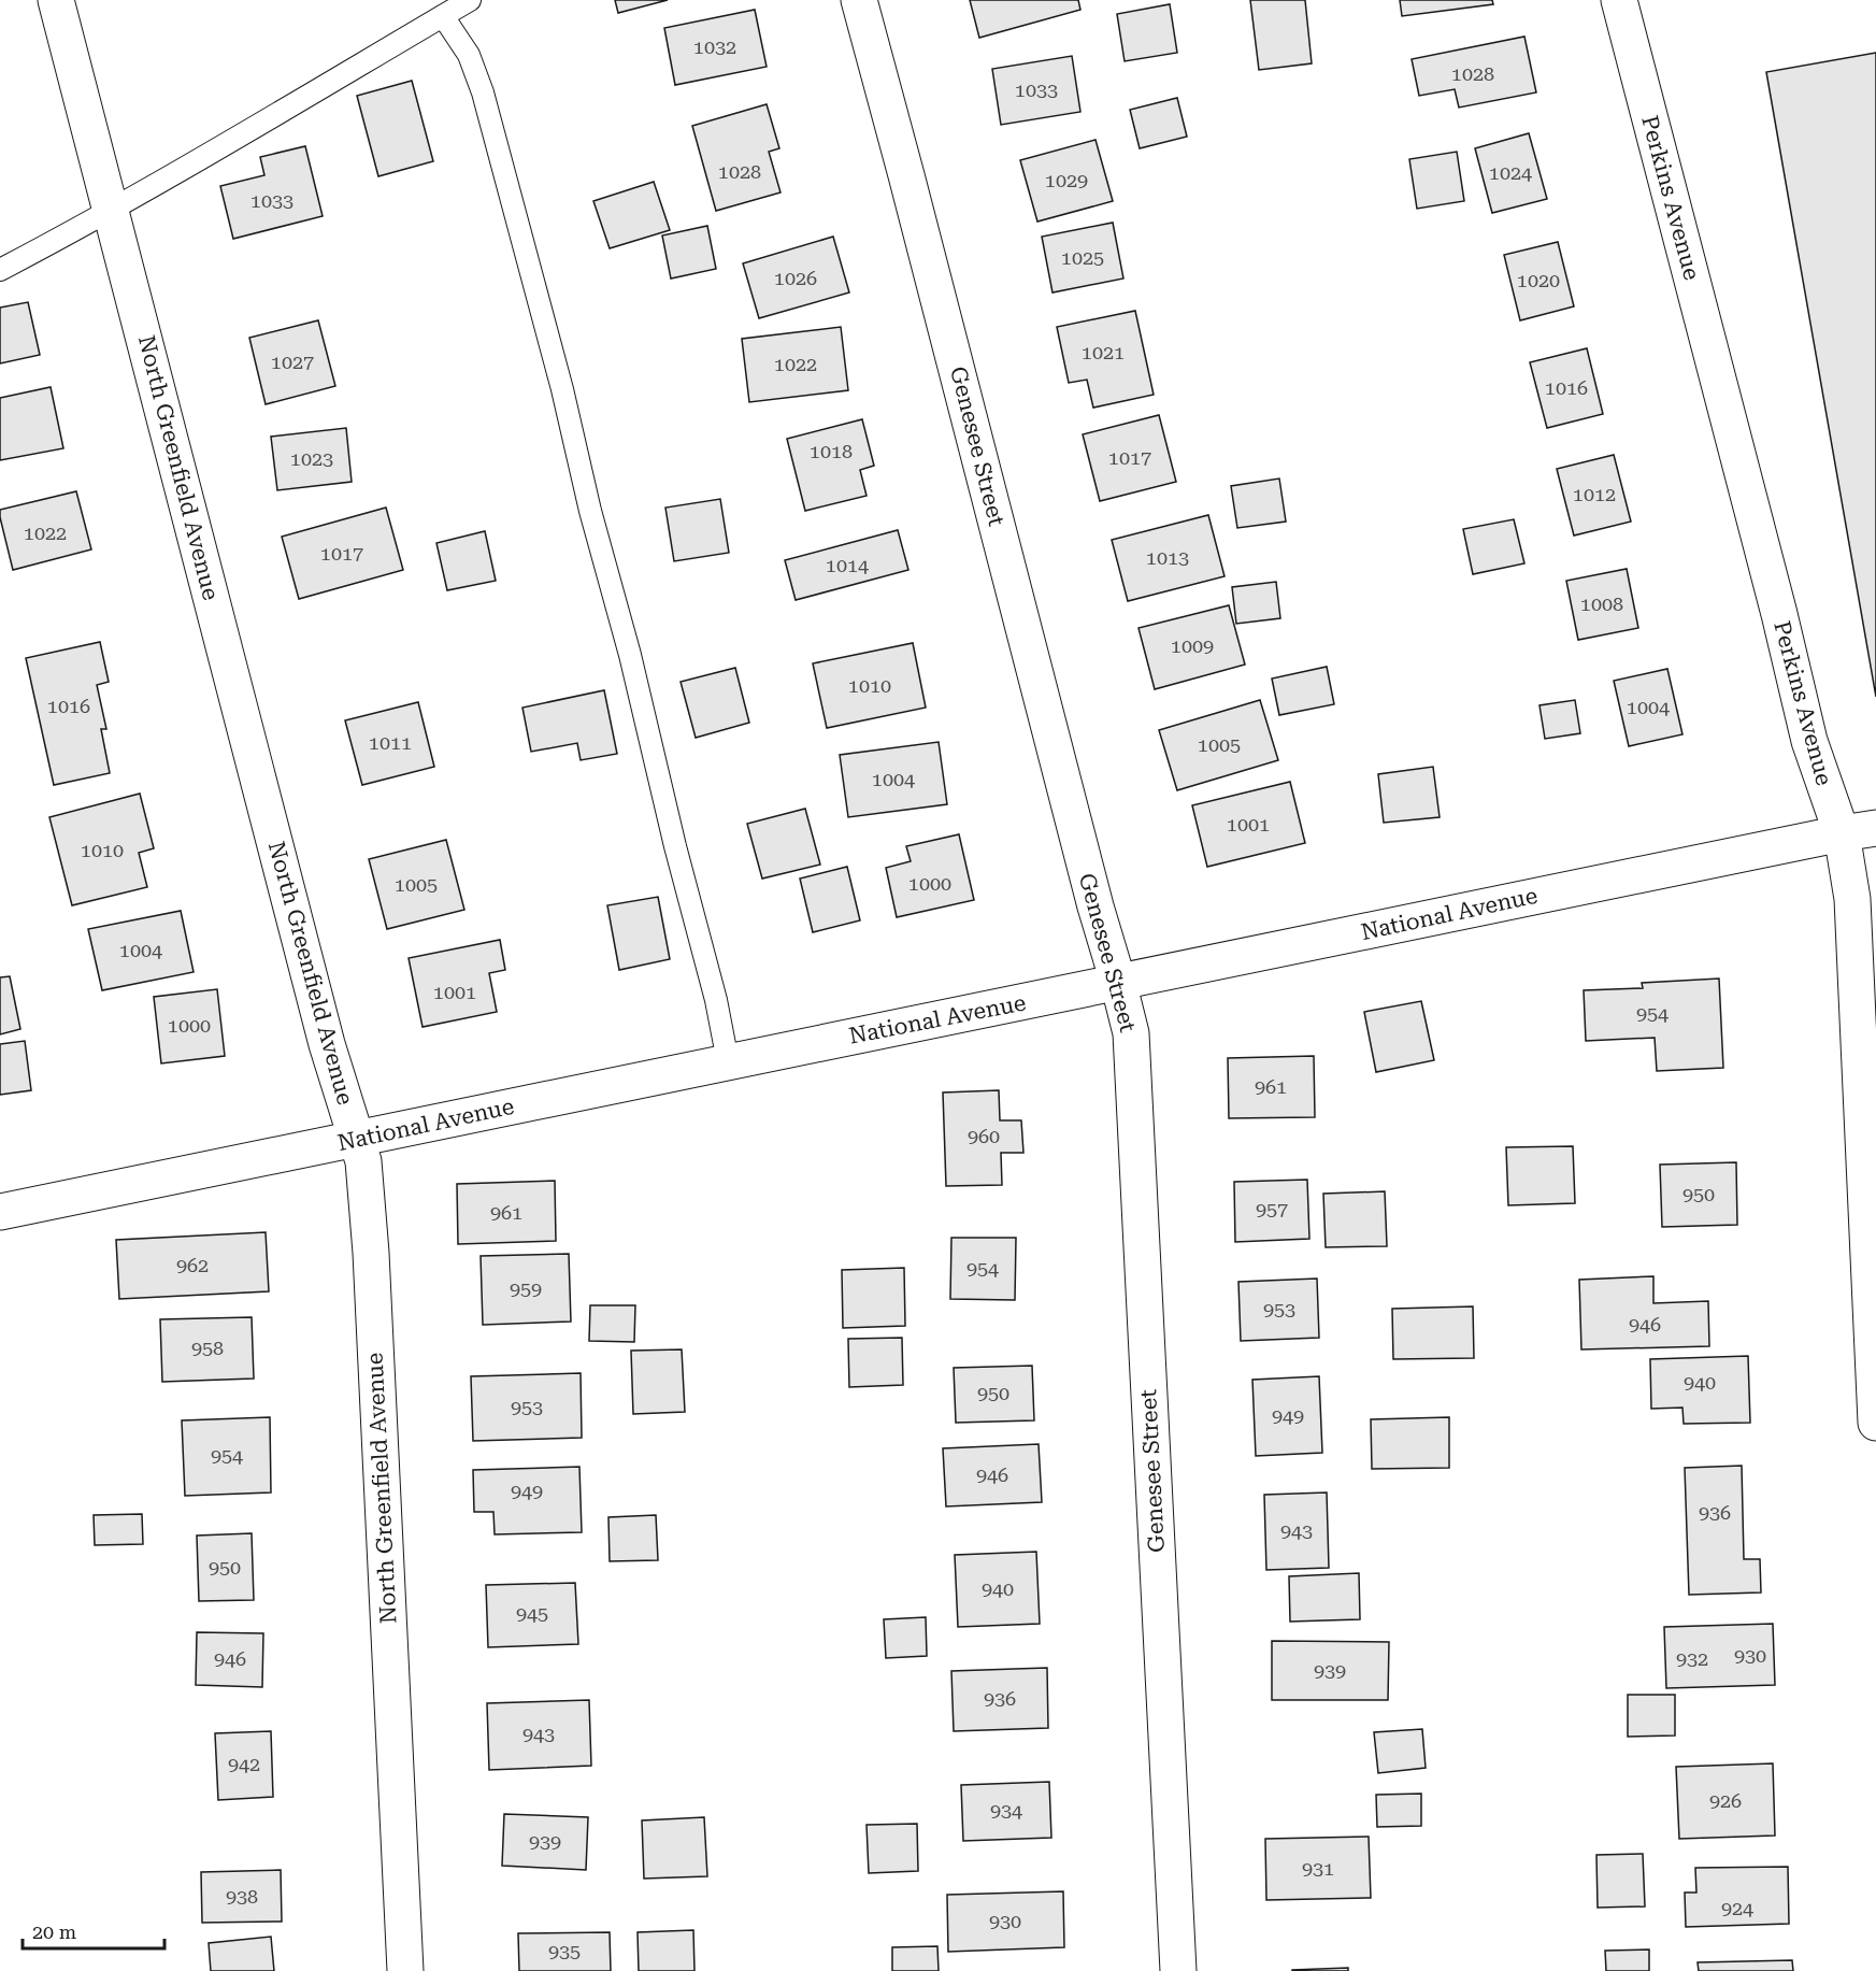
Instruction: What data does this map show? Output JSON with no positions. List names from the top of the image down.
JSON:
{
  "streets": {
    "street": [
      "Perkins Avenue",
      "Genesee Street",
      "North Greenfield Avenue",
      "National Avenue"
    ]
  },
  "crossings": [
    ["Perkins Avenue", "National Avenue"],
    ["Genesee Street", "National Avenue"],
    ["North Greenfield Avenue", "National Avenue"]
  ],
  "house_numbers": [
    "1032",
    "1028",
    "1033",
    "1028",
    "1024",
    "1029",
    "1033",
    "1025",
    "1026",
    "1020",
    "1021",
    "1027",
    "1022",
    "1016",
    "1018",
    "1017",
    "1023",
    "1012",
    "1022",
    "1017",
    "1013",
    "1014",
    "1008",
    "1009",
    "1010",
    "1016",
    "1004",
    "1011",
    "1005",
    "1004",
    "1001",
    "1010",
    "1000",
    "1005",
    "1004",
    "1001",
    "954",
    "1000",
    "961",
    "960",
    "950",
    "957",
    "961",
    "962",
    "954",
    "959",
    "953",
    "946",
    "958",
    "940",
    "950",
    "953",
    "949",
    "954",
    "946",
    "949",
    "936",
    "943",
    "950",
    "940",
    "945",
    "930",
    "946",
    "932",
    "939",
    "936",
    "943",
    "942",
    "926",
    "934",
    "939",
    "931",
    "938",
    "924",
    "930",
    "935"
  ],
  "scale_bar": "20 m"
}
